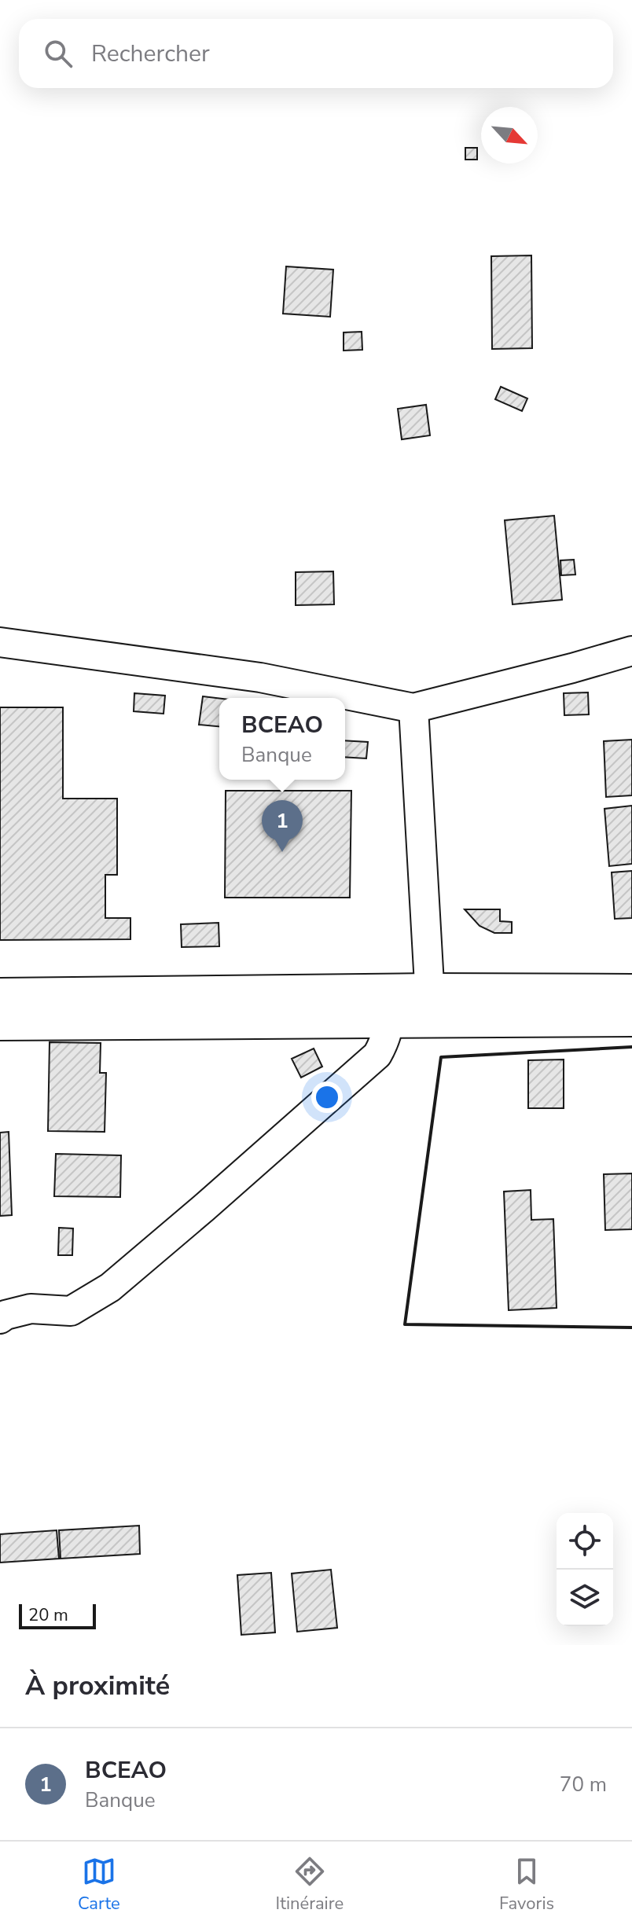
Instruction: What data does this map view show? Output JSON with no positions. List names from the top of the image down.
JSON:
{
  "scale_bar": "20 m",
  "north": "bottom right",
  "page": {
    "search": "Rechercher",
    "popup": ["BCEAO", "Banque"],
    "pins": "1",
    "scale": "20 m",
    "heading": "À proximité",
    "list": [
      {
        "mark": "1",
        "name": "BCEAO",
        "note": "Banque",
        "value": "70 m"
      }
    ],
    "nav": ["Carte", "Itinéraire", "Favoris"]
  }
}
